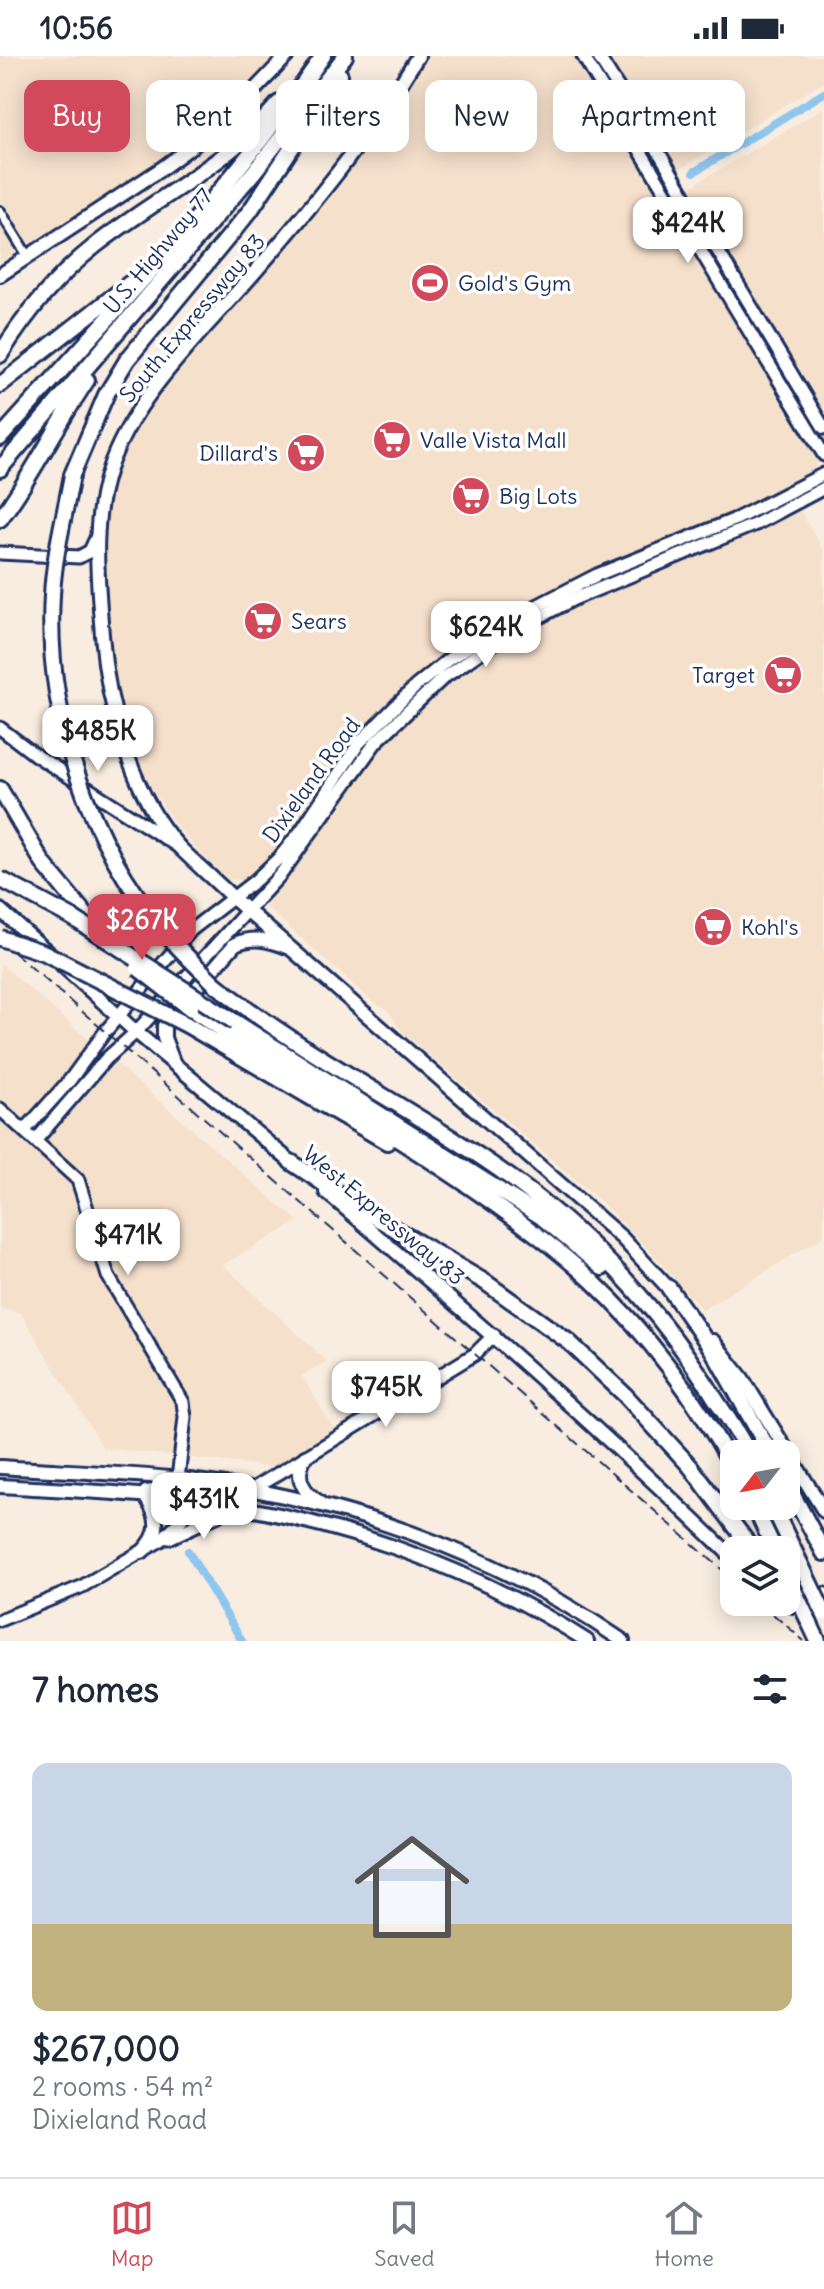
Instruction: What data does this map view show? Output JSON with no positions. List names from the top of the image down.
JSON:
{
  "streets": {
    "highway": ["U.S. Highway 77"],
    "main road": ["South Expressway 83", "Dixieland Road", "West Expressway 83"]
  },
  "crossings": [
    ["Dixieland Road", "West Expressway 83"]
  ],
  "places": {
    "sports": ["Gold's Gym"],
    "supermarket": [
      "Valle Vista Mall",
      "Dillard's",
      "Big Lots",
      "Sears",
      "Target",
      "Kohl's"
    ]
  },
  "north": "bottom left",
  "page": {
    "status": "10:56",
    "chip": [
      "Buy",
      "Rent",
      "Filters",
      "New",
      "Apartment"
    ],
    "price": [
      "$424K",
      "$624K",
      "$485K",
      "$267K",
      "$471K",
      "$745K",
      "$431K"
    ],
    "heading": "7 homes",
    "list": [
      {
        "name": "$267,000",
        "note": "2 rooms · 54 m² · Dixieland Road"
      }
    ],
    "tabs": ["Map", "Saved", "Home"]
  }
}
